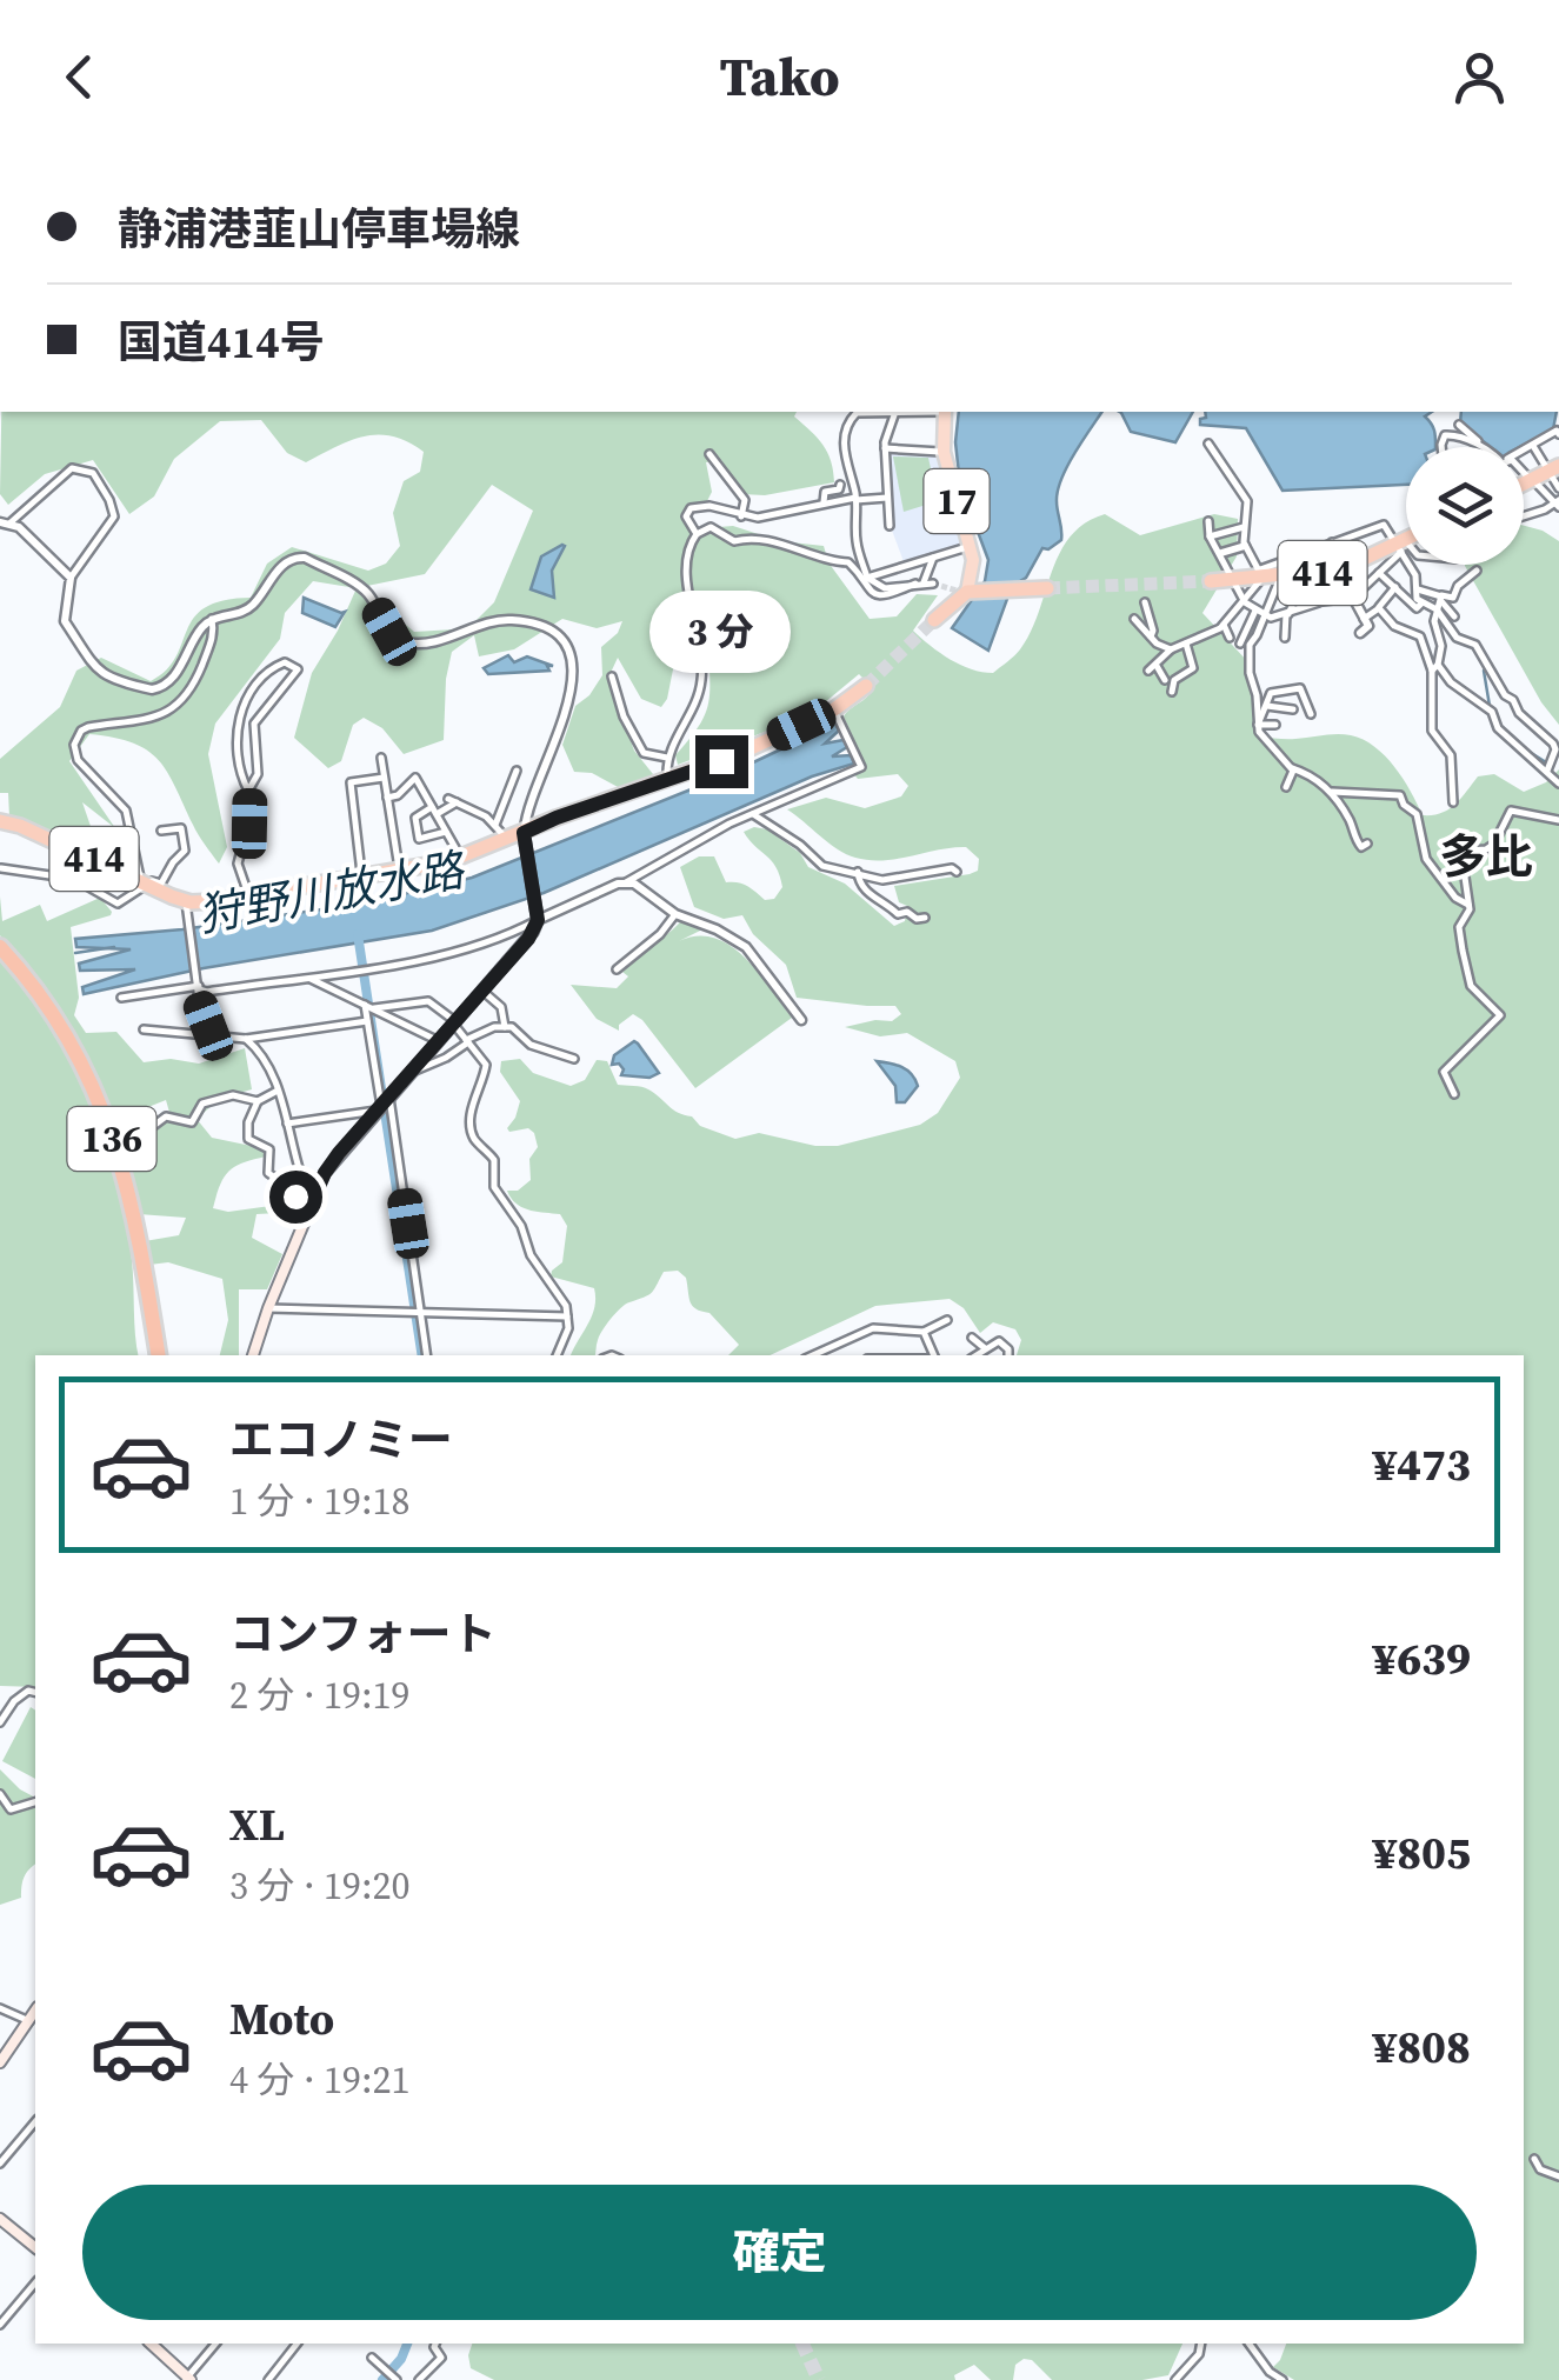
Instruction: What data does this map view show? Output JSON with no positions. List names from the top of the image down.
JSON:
{
  "streets": {
    "highway": ["414", "136"],
    "main road": ["17"]
  },
  "districts": ["多比"],
  "water": ["狩野川放水路"],
  "page": {
    "header": "Tako",
    "banner": ["静浦港韮山停車場線", "国道414号"],
    "bubble": "3 分",
    "list": [
      {
        "name": "エコノミー",
        "note": "1 分 · 19:18",
        "value": "¥473"
      },
      {
        "name": "コンフォート",
        "note": "2 分 · 19:19",
        "value": "¥639"
      },
      {
        "name": "XL",
        "note": "3 分 · 19:20",
        "value": "¥805"
      },
      {
        "name": "Moto",
        "note": "4 分 · 19:21",
        "value": "¥808"
      }
    ],
    "buttons": "確定"
  }
}
